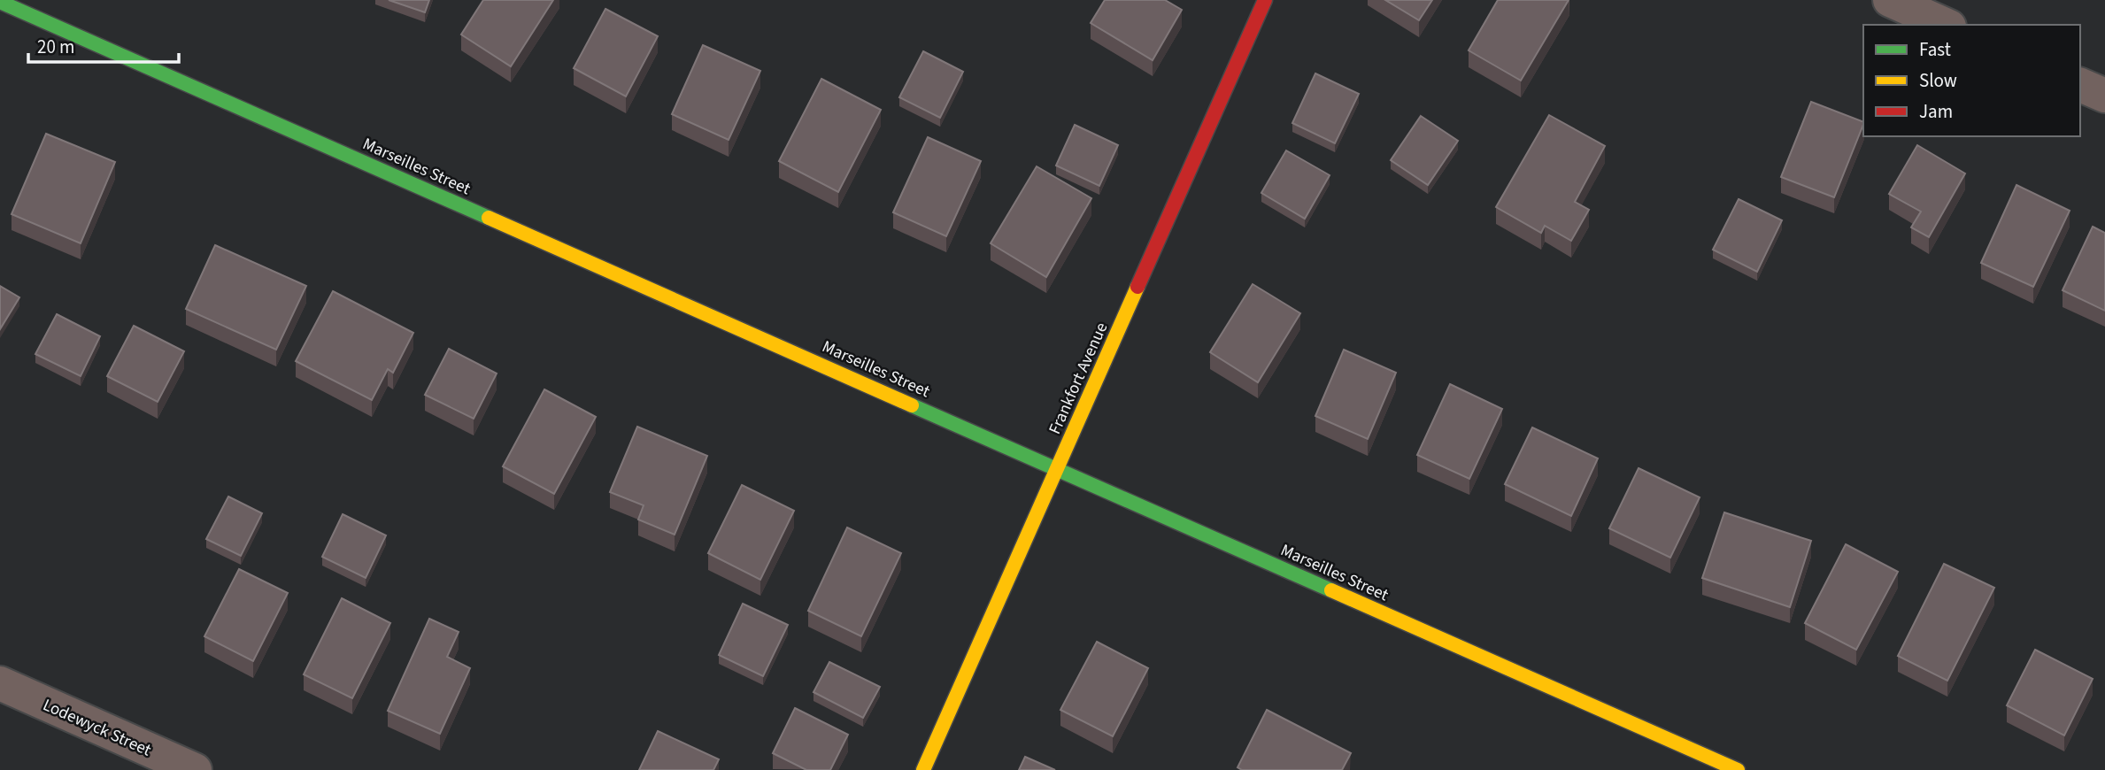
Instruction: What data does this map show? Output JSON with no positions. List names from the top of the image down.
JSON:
{
  "streets": {
    "street": ["Marseilles Street", "Frankfort Avenue", "Lodewyck Street"]
  },
  "crossings": [
    ["Marseilles Street", "Frankfort Avenue"]
  ],
  "legend": ["Fast", "Slow", "Jam"],
  "scale_bar": "20 m"
}
